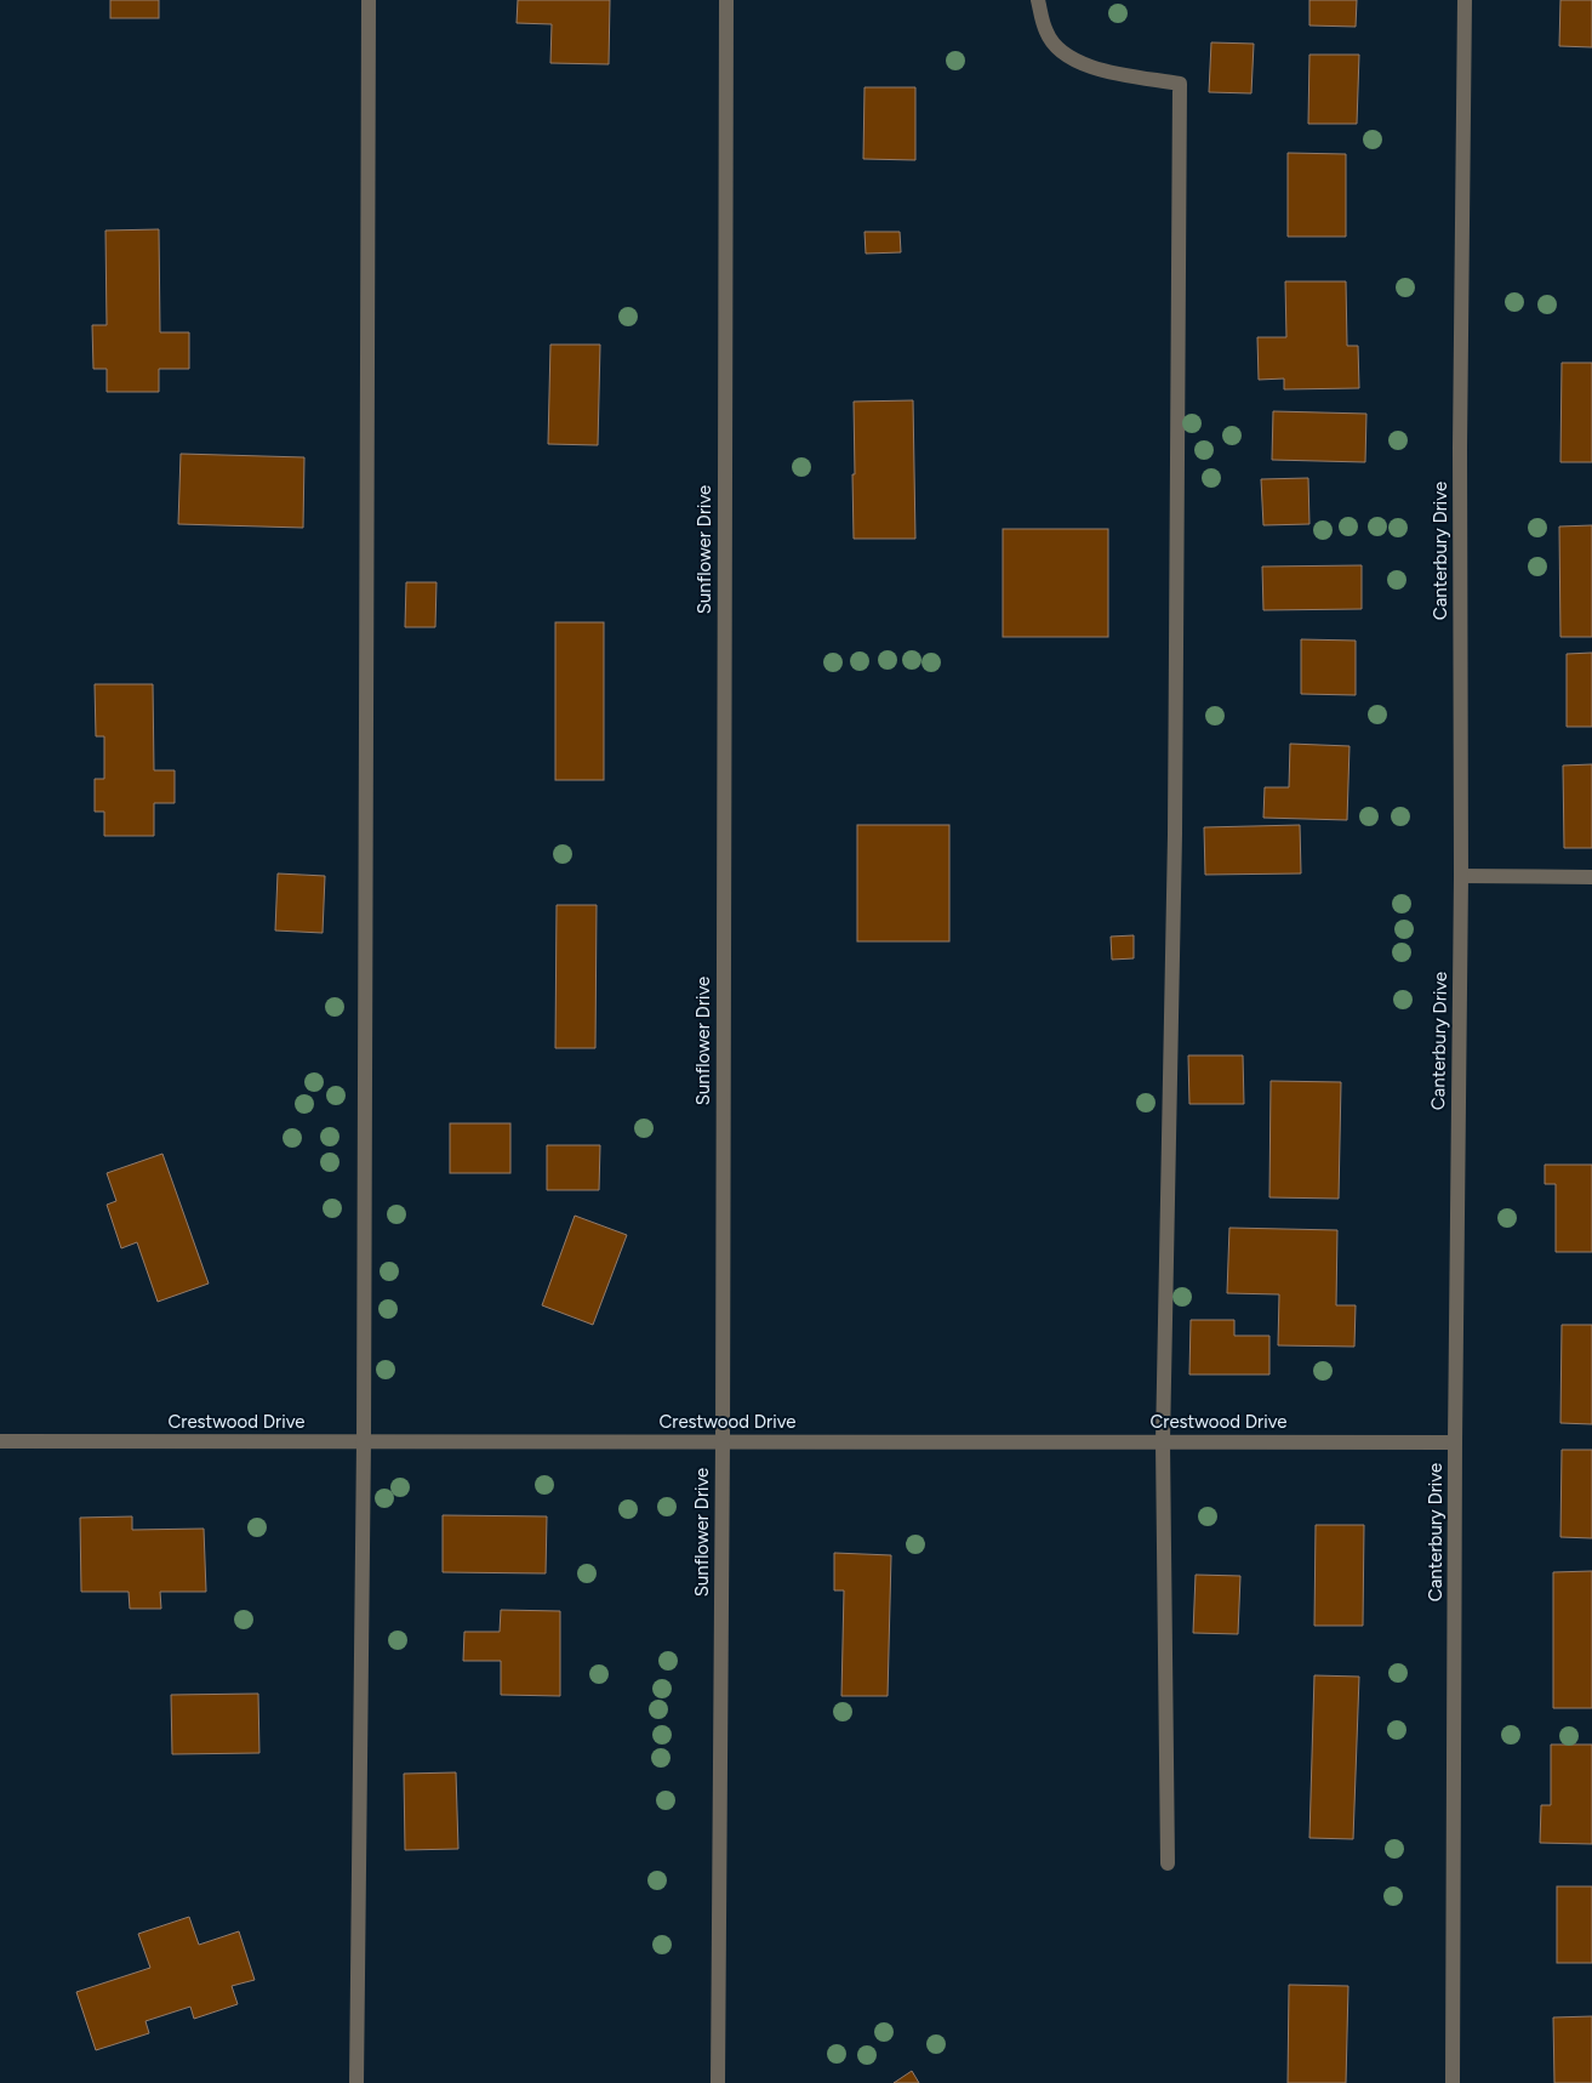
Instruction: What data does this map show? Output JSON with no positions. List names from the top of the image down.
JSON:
{
  "streets": {
    "street": ["Sunflower Drive", "Canterbury Drive", "Crestwood Drive"]
  },
  "crossings": [
    ["Sunflower Drive", "Crestwood Drive"],
    ["Canterbury Drive", "Crestwood Drive"]
  ]
}
